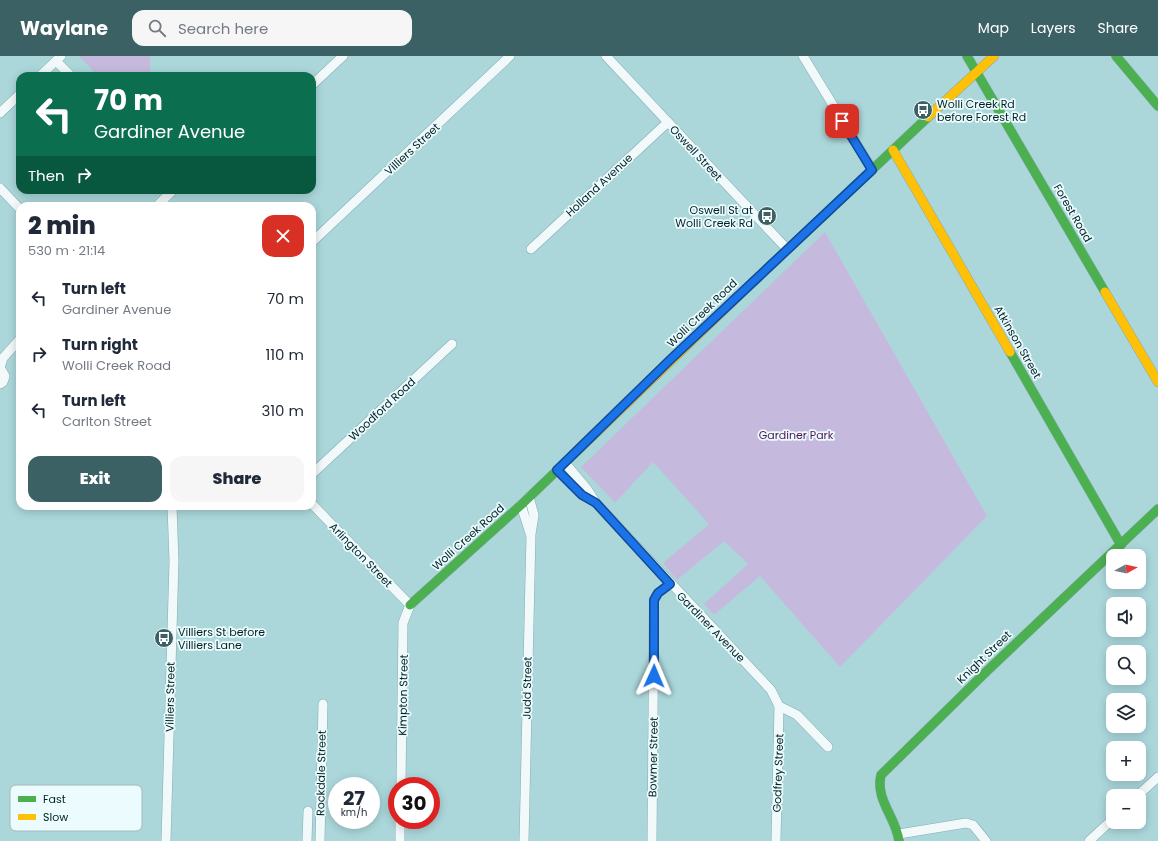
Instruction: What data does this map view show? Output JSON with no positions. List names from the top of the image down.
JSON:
{
  "streets": {
    "street": [
      "Villiers Street",
      "Oswell Street",
      "Holland Avenue",
      "Forest Road",
      "Wolli Creek Road",
      "Atkinson Street",
      "Woodford Road",
      "Arlington Street",
      "Gardiner Avenue",
      "Knight Street",
      "Judd Street",
      "Kimpton Street",
      "Bowmer Street",
      "Rockdale Street",
      "Godfrey Street"
    ]
  },
  "crossings": [
    ["Oswell Street", "Holland Avenue"],
    ["Oswell Street", "Wolli Creek Road"],
    ["Forest Road", "Wolli Creek Road"],
    ["Wolli Creek Road", "Atkinson Street"],
    ["Wolli Creek Road", "Arlington Street"],
    ["Wolli Creek Road", "Gardiner Avenue"],
    ["Wolli Creek Road", "Judd Street"],
    ["Wolli Creek Road", "Kimpton Street"],
    ["Atkinson Street", "Knight Street"],
    ["Arlington Street", "Kimpton Street"],
    ["Gardiner Avenue", "Bowmer Street"],
    ["Gardiner Avenue", "Godfrey Street"]
  ],
  "parks": ["Gardiner Park"],
  "places": {
    "bus stop": ["Wolli Creek Rd before Forest Rd", "Oswell St at Wolli Creek Rd", "Villiers St before Villiers Lane"]
  },
  "legend": ["Fast", "Slow"],
  "north": "right",
  "page": {
    "header": "Waylane",
    "search": "Search here",
    "nav": ["Map", "Layers", "Share"],
    "turn": ["70 m", "Gardiner Avenue"],
    "then": "Then",
    "heading": ["2 min", "530 m · 21:14"],
    "list": [
      {
        "name": "Turn left",
        "note": "Gardiner Avenue",
        "value": "70 m"
      },
      {
        "name": "Turn right",
        "note": "Wolli Creek Road",
        "value": "110 m"
      },
      {
        "name": "Turn left",
        "note": "Carlton Street",
        "value": "310 m"
      }
    ],
    "buttons": ["Exit", "Share"],
    "map_buttons": ["+", "−"],
    "speed": "27 km/h",
    "limit": "30"
  }
}
